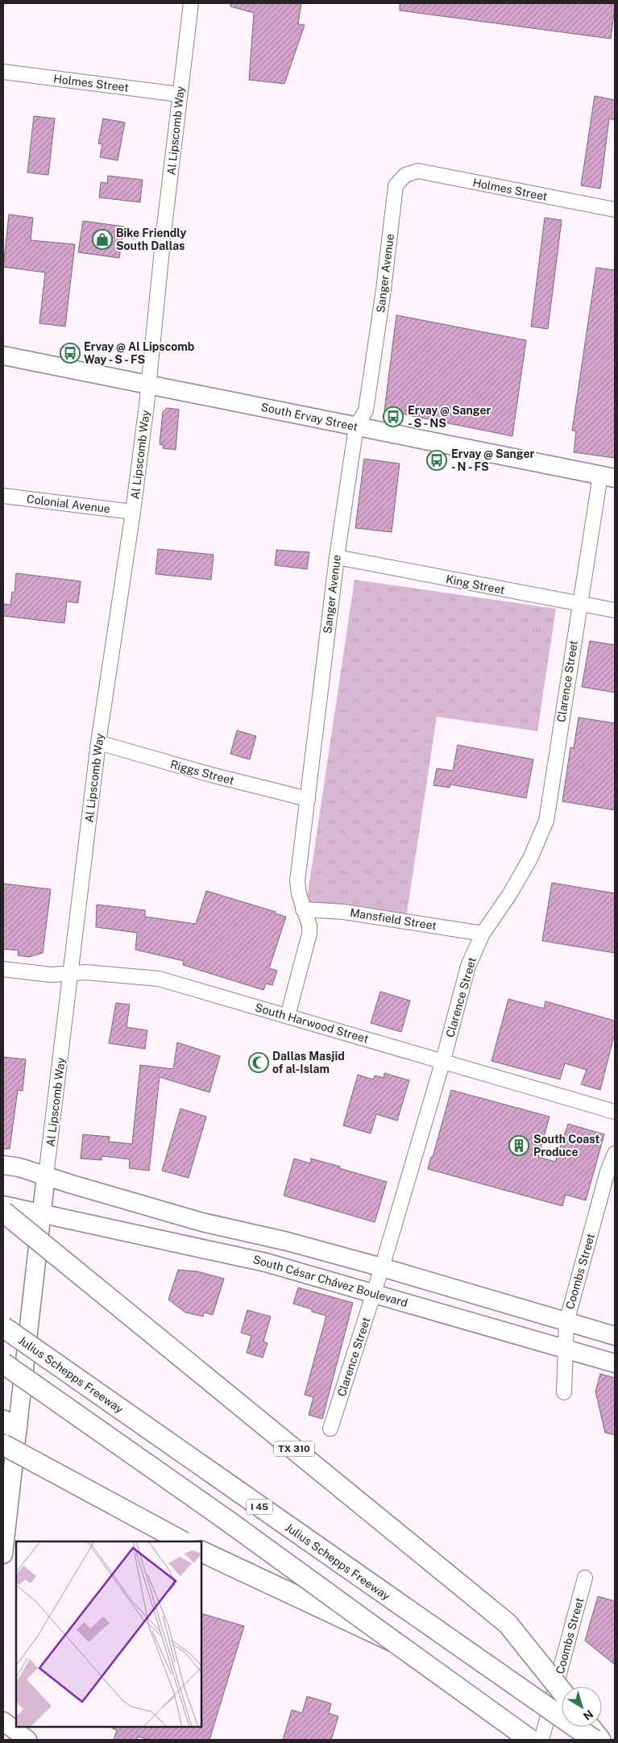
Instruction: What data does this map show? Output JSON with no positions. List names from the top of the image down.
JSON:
{
  "streets": {
    "highway": ["Julius Schepps Freeway", "TX 310", "I 45"],
    "main road": ["Al Lipscomb Way", "South Ervay Street", "South César Chávez Boulevard"],
    "street": [
      "Holmes Street",
      "Sanger Avenue",
      "Colonial Avenue",
      "King Street",
      "Clarence Street",
      "Riggs Street",
      "Mansfield Street",
      "South Harwood Street",
      "Coombs Street"
    ]
  },
  "crossings": [
    ["Holmes Street", "Al Lipscomb Way"],
    ["Holmes Street", "Sanger Avenue"],
    ["Al Lipscomb Way", "South Ervay Street"],
    ["Al Lipscomb Way", "Colonial Avenue"],
    ["Al Lipscomb Way", "Riggs Street"],
    ["Al Lipscomb Way", "South Harwood Street"],
    ["Al Lipscomb Way", "South César Chávez Boulevard"],
    ["Sanger Avenue", "South Ervay Street"],
    ["Sanger Avenue", "King Street"],
    ["Sanger Avenue", "Riggs Street"],
    ["Sanger Avenue", "Mansfield Street"],
    ["Sanger Avenue", "South Harwood Street"],
    ["South Ervay Street", "Clarence Street"],
    ["King Street", "Clarence Street"],
    ["Clarence Street", "Mansfield Street"],
    ["Clarence Street", "South Harwood Street"],
    ["Clarence Street", "South César Chávez Boulevard"],
    ["Coombs Street", "South César Chávez Boulevard"]
  ],
  "places": {
    "shop": ["Bike Friendly South Dallas"],
    "bus stop": ["Ervay @ Al Lipscomb Way - S - FS", "Ervay @ Sanger - S - NS", "Ervay @ Sanger - N - FS"],
    "mosque": ["Dallas Masjid of al-Islam"],
    "building": ["South Coast Produce"]
  },
  "north": "bottom right"
}
